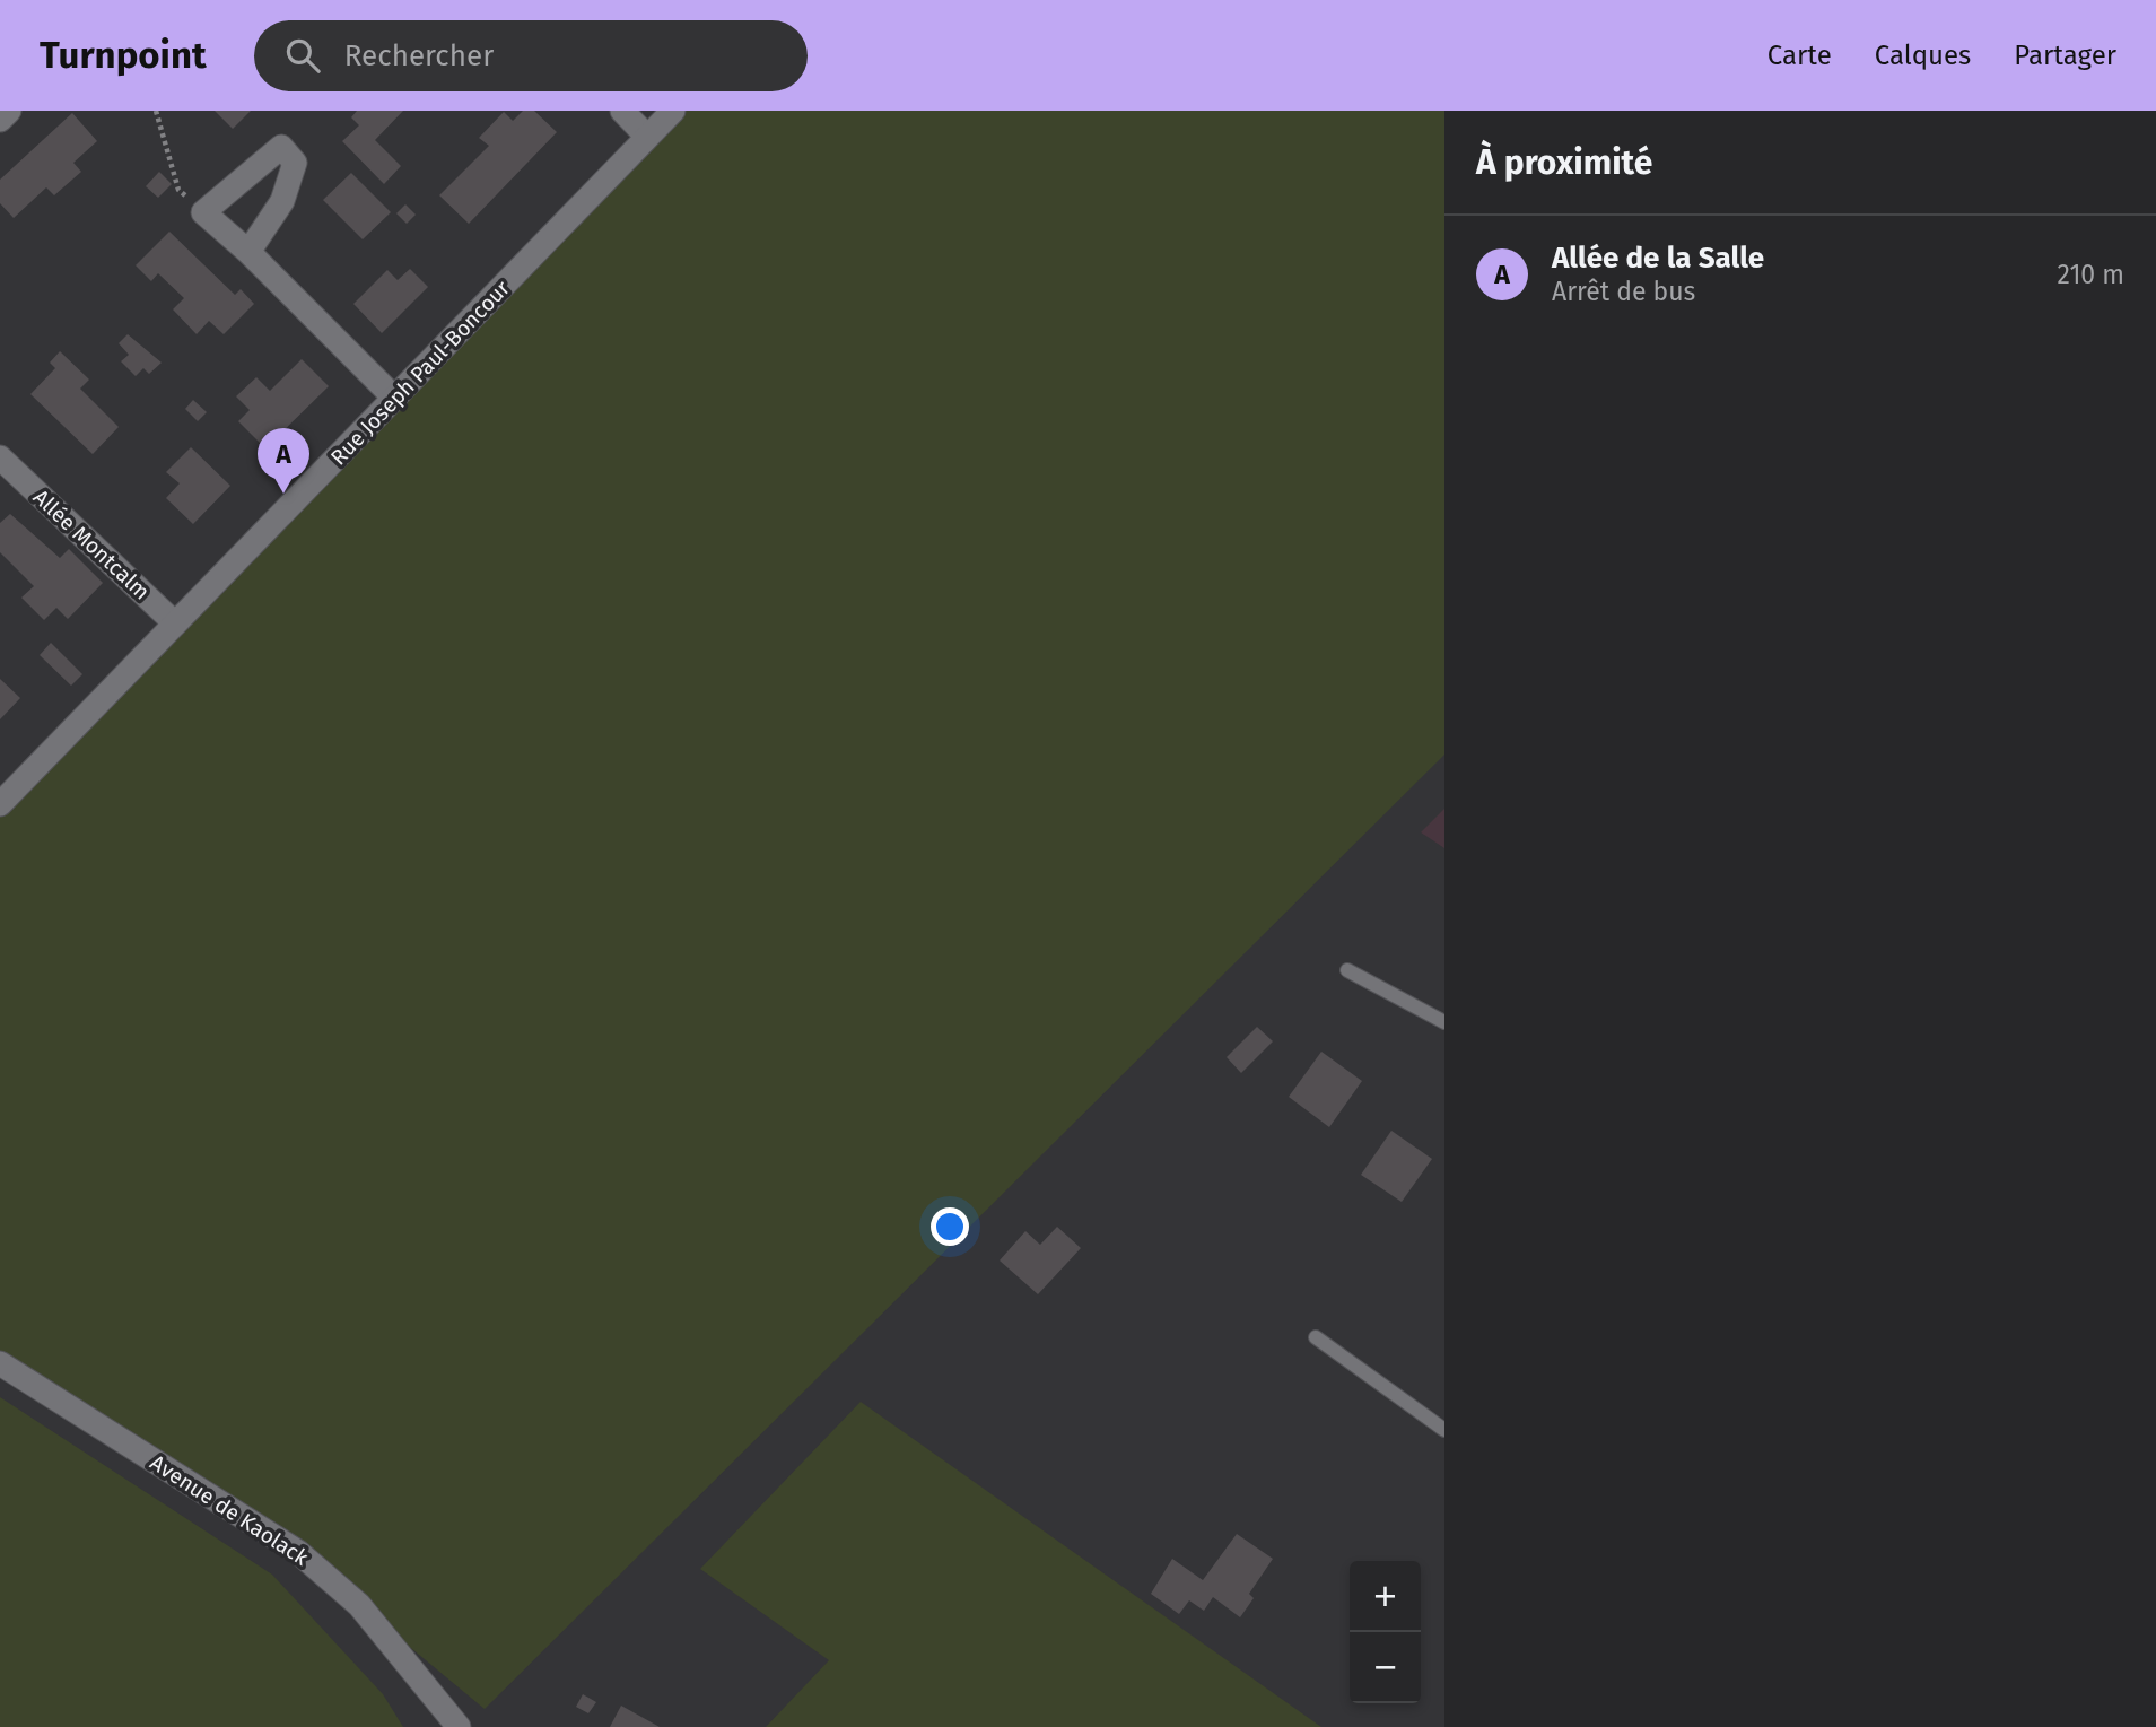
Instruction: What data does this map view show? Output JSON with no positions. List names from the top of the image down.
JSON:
{
  "streets": {
    "street": ["Rue Joseph Paul-Boncour", "Allée Montcalm", "Avenue de Kaolack"]
  },
  "crossings": [
    ["Rue Joseph Paul-Boncour", "Allée Montcalm"]
  ],
  "page": {
    "header": "Turnpoint",
    "search": "Rechercher",
    "nav": ["Carte", "Calques", "Partager"],
    "heading": "À proximité",
    "list": [
      {
        "mark": "A",
        "name": "Allée de la Salle",
        "note": "Arrêt de bus",
        "value": "210 m"
      }
    ],
    "pins": "A",
    "map_buttons": ["+", "−"]
  }
}
